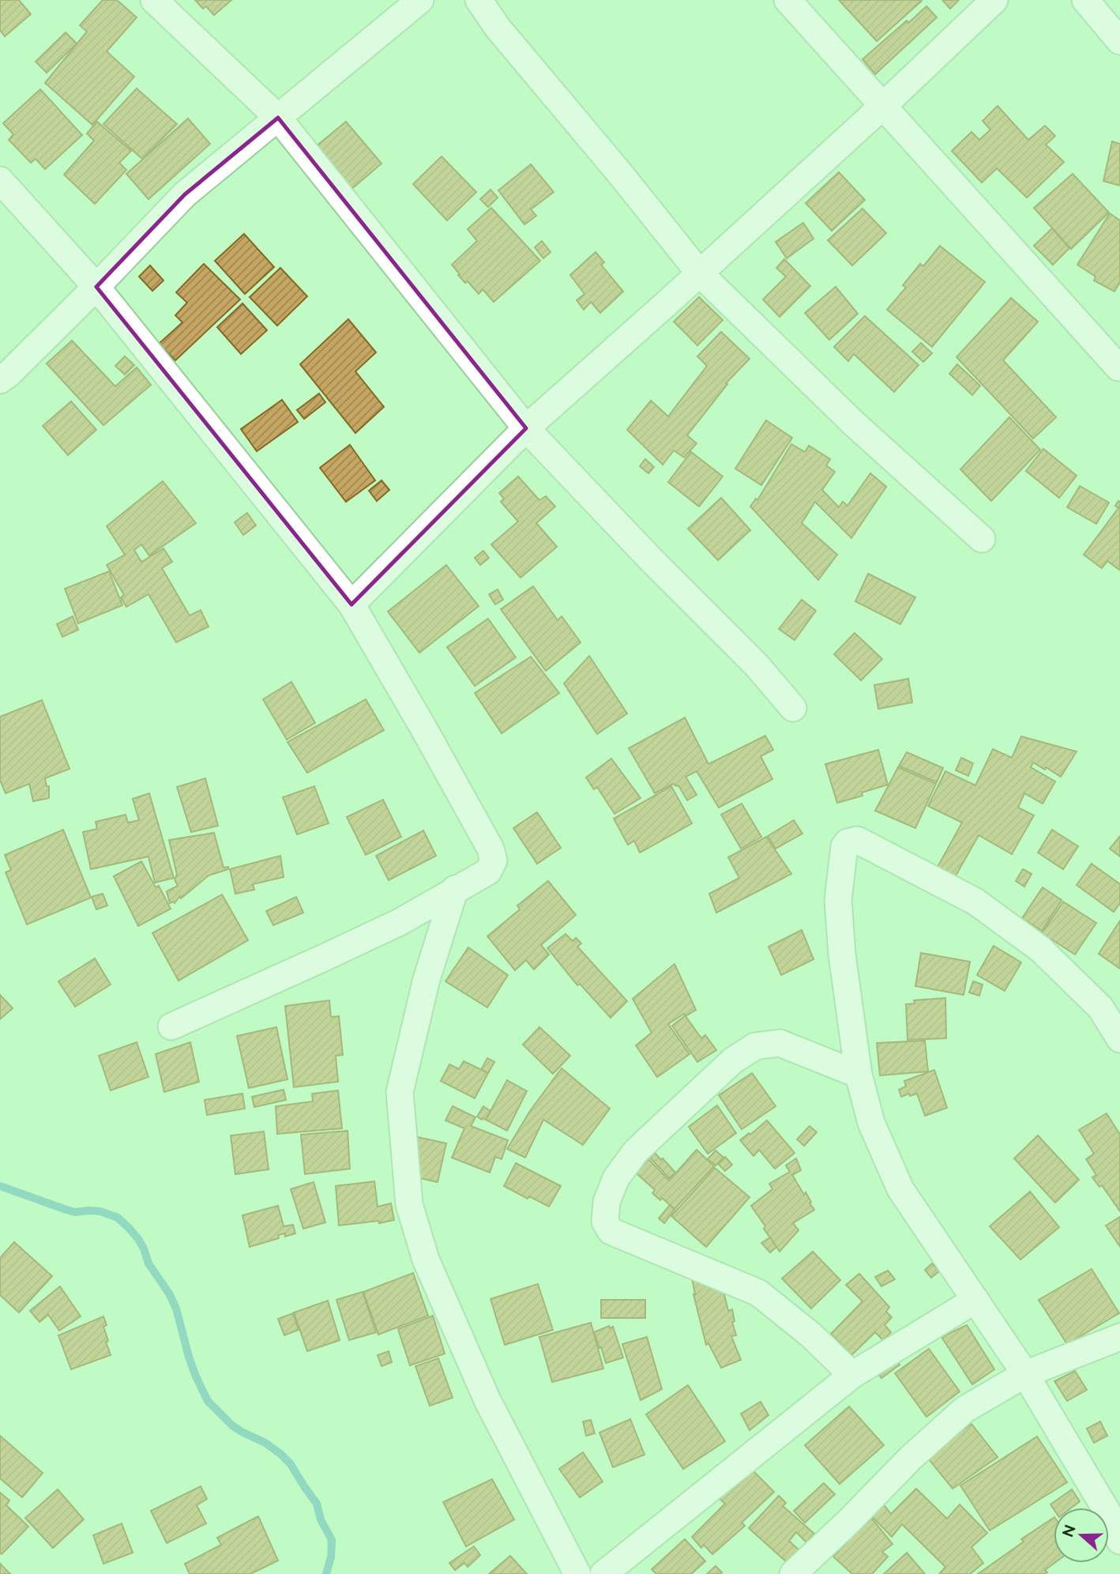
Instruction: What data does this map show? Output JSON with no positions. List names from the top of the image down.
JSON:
{
  "north": "left"
}
